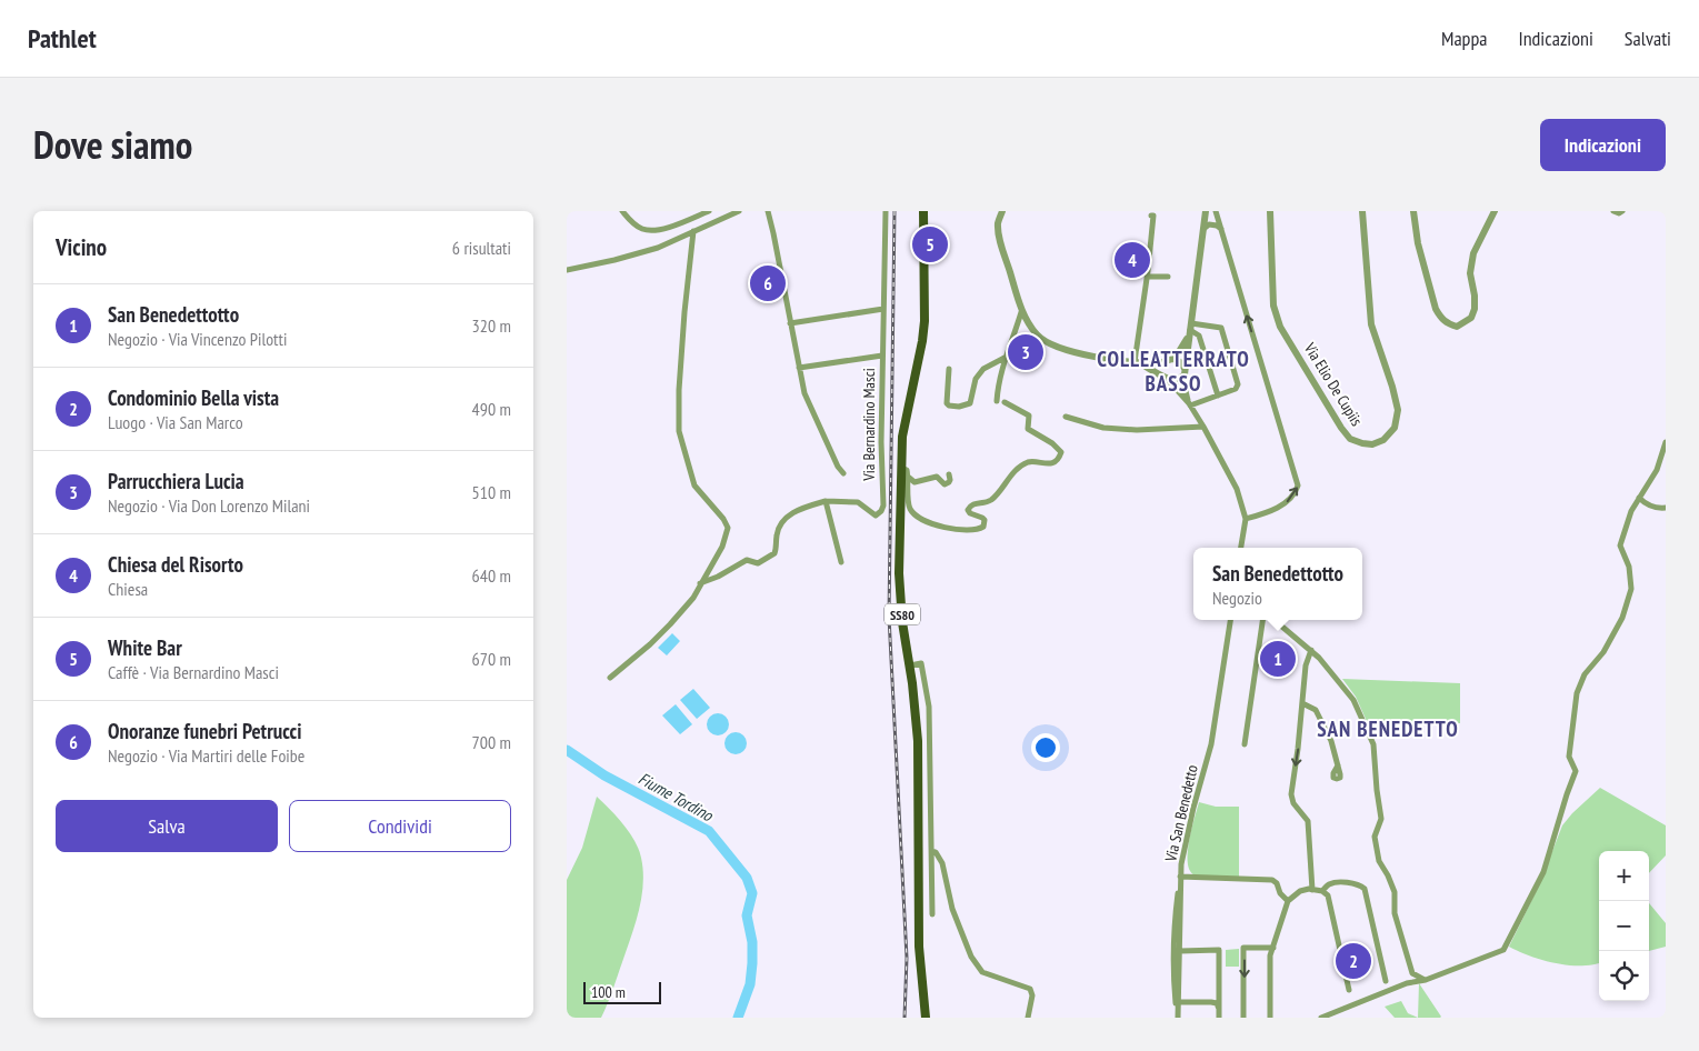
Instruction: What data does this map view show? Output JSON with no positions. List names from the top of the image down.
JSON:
{
  "streets": {
    "main road": ["SS80"],
    "street": ["Via Elio De Cupiis", "Via Bernardino Masci", "Via San Benedetto"]
  },
  "districts": ["COLLEATTERRATO BASSO", "SAN BENEDETTO"],
  "water": ["Fiume Tordino"],
  "scale_bar": "100 m",
  "page": {
    "header": "Pathlet",
    "nav": ["Mappa", "Indicazioni", "Salvati"],
    "title": "Dove siamo",
    "buttons": [
      "Indicazioni",
      ["Salva", "Condividi"]
    ],
    "heading": ["Vicino", "6 risultati"],
    "pins": [
      "5",
      "4",
      "6",
      "3",
      "1",
      "2"
    ],
    "list": [
      {
        "mark": "1",
        "name": "San Benedettotto",
        "note": "Negozio · Via Vincenzo Pilotti",
        "value": "320 m"
      },
      {
        "mark": "2",
        "name": "Condominio Bella vista",
        "note": "Luogo · Via San Marco",
        "value": "490 m"
      },
      {
        "mark": "3",
        "name": "Parrucchiera Lucia",
        "note": "Negozio · Via Don Lorenzo Milani",
        "value": "510 m"
      },
      {
        "mark": "4",
        "name": "Chiesa del Risorto",
        "note": "Chiesa",
        "value": "640 m"
      },
      {
        "mark": "5",
        "name": "White Bar",
        "note": "Caffè · Via Bernardino Masci",
        "value": "670 m"
      },
      {
        "mark": "6",
        "name": "Onoranze funebri Petrucci",
        "note": "Negozio · Via Martiri delle Foibe",
        "value": "700 m"
      }
    ],
    "popup": ["San Benedettotto", "Negozio"],
    "map_buttons": ["+", "−"],
    "scale": "100 m"
  }
}
